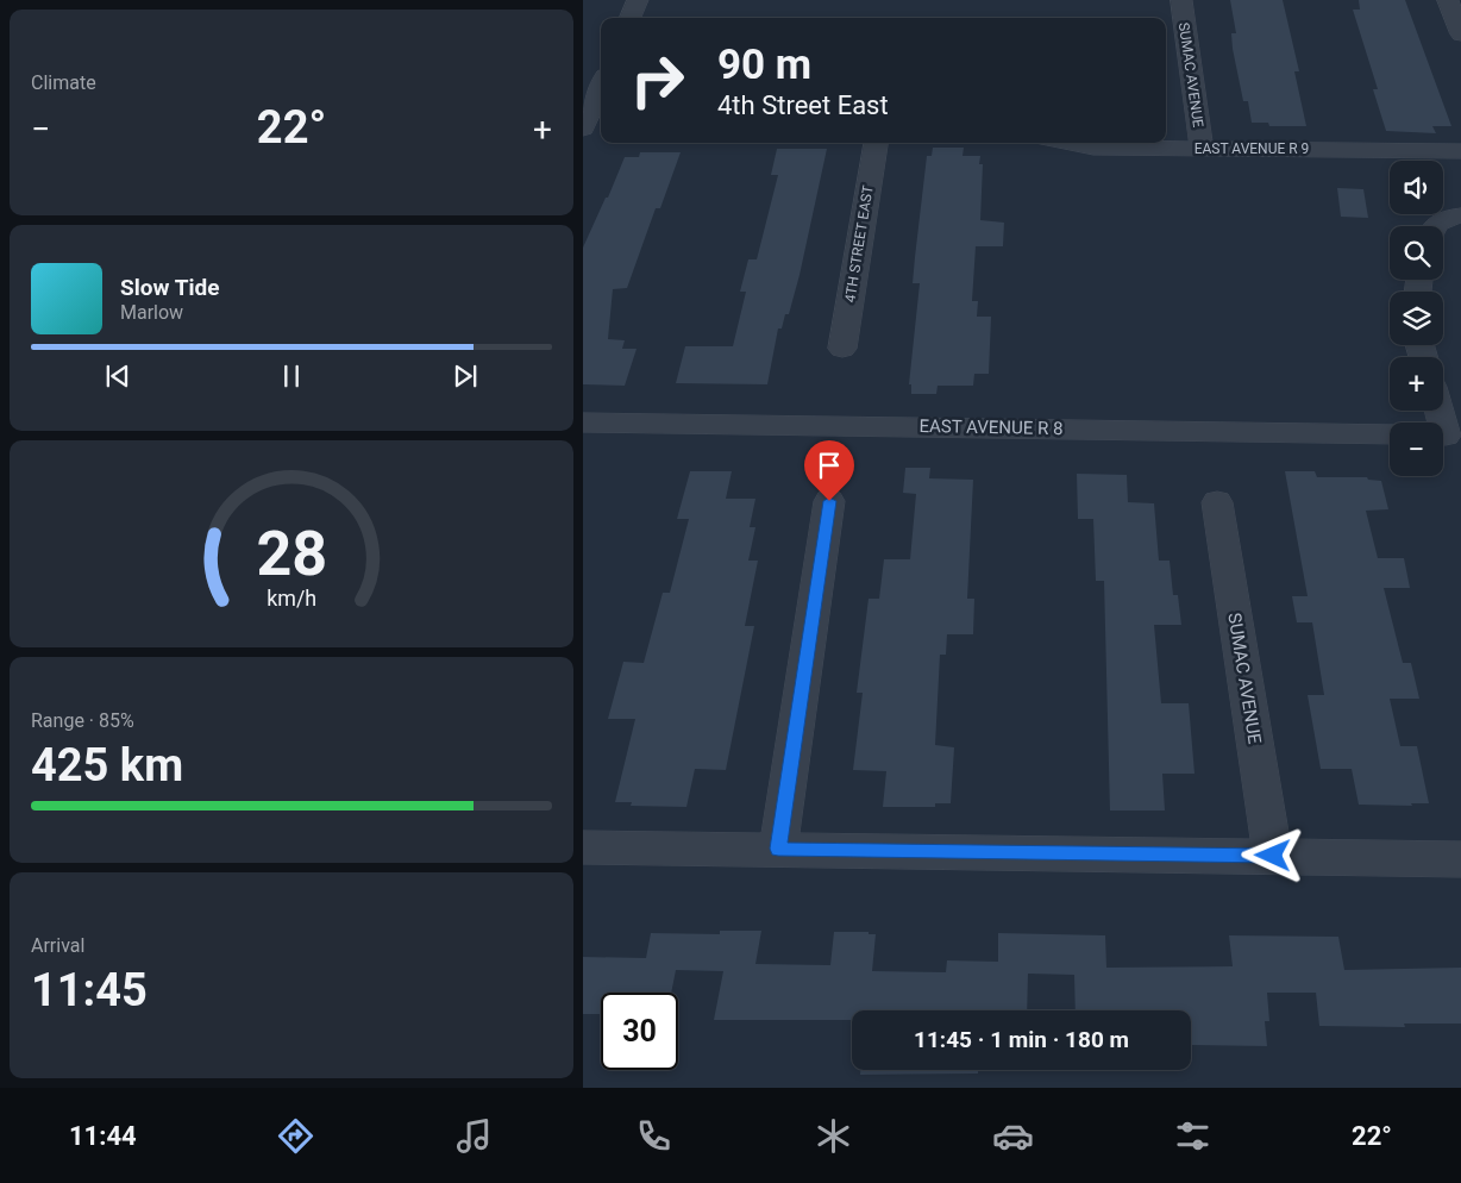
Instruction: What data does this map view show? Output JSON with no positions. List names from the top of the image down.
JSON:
{
  "streets": {
    "street": [
      "SUMAC AVENUE",
      "EAST AVENUE R 9",
      "4TH STREET EAST",
      "EAST AVENUE R 8"
    ]
  },
  "crossings": [
    ["SUMAC AVENUE", "EAST AVENUE R 9"]
  ],
  "page": {
    "tile": [
      "Climate",
      ["Range · 85%", "425 km"],
      ["Arrival", "11:45"]
    ],
    "turn": ["90 m", "4th Street East"],
    "heat": ["−", "22°", "+"],
    "map_buttons": ["+", "−"],
    "song": ["Slow Tide", "Marlow"],
    "limit": "30",
    "trip": "11:45 · 1 min · 180 m",
    "tabs": ["11:44", "22°"],
    "gauge": ["28", "km/h"]
  }
}
